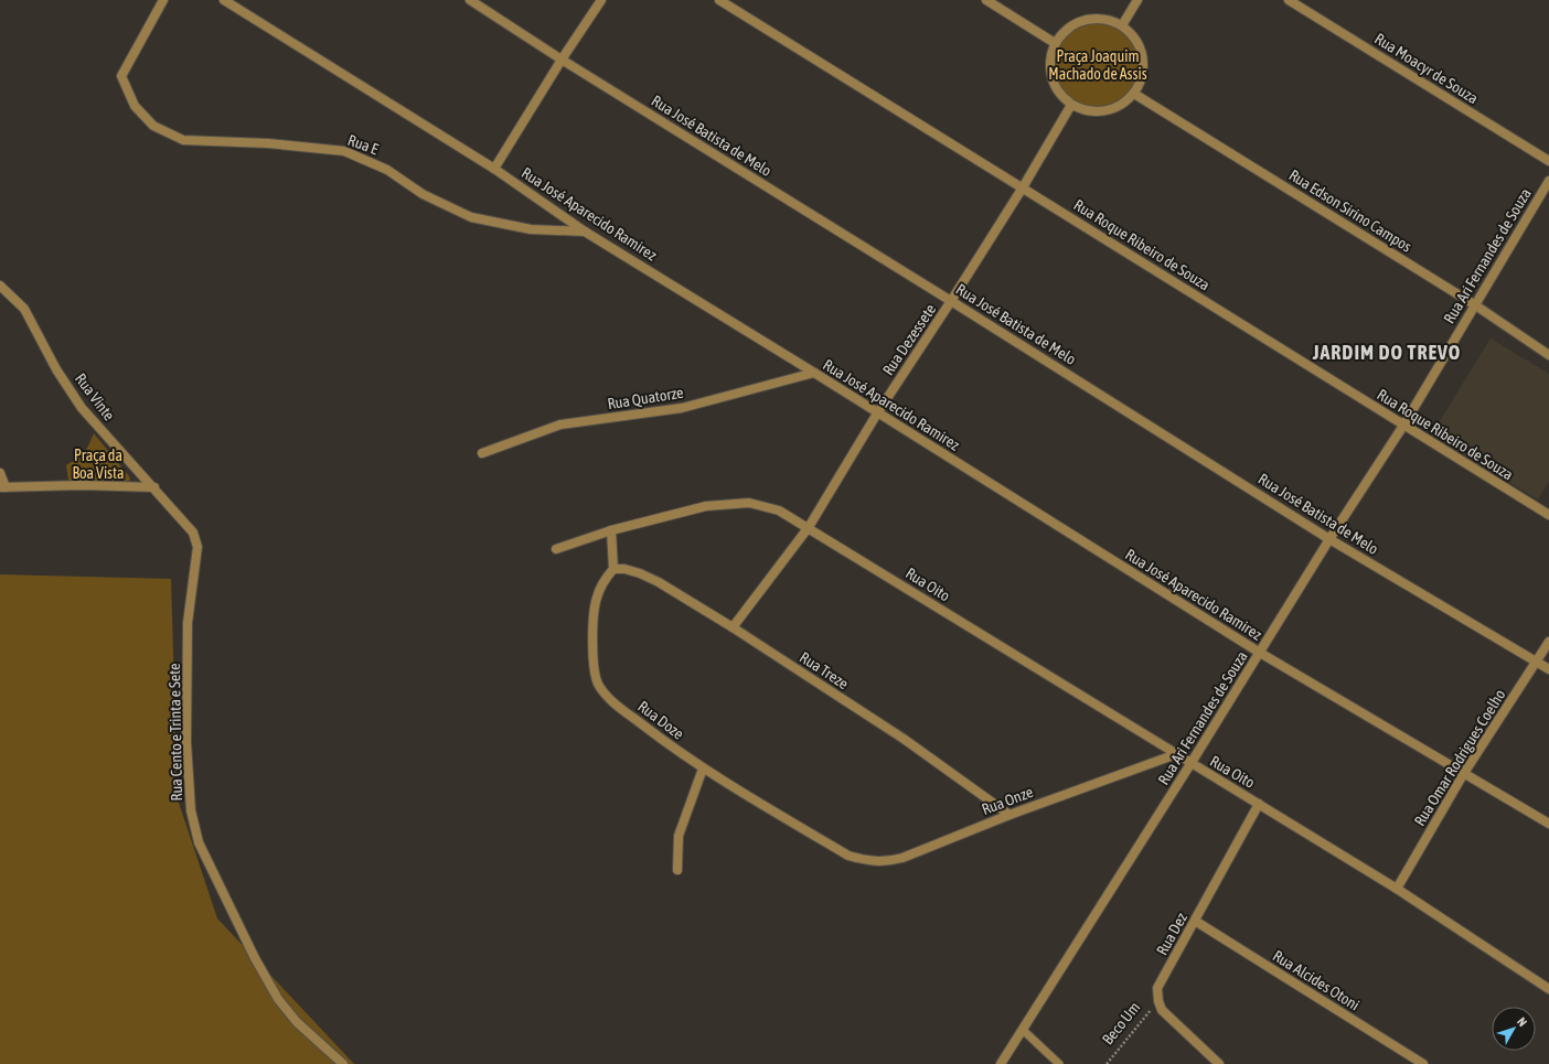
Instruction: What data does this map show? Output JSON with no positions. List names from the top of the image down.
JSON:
{
  "streets": {
    "street": [
      "Rua Moacyr de Souza",
      "Rua José Batista de Melo",
      "Rua E",
      "Rua Edson Sirino Campos",
      "Rua José Aparecido Ramirez",
      "Rua Roque Ribeiro de Souza",
      "Rua Ari Fernandes de Souza",
      "Rua Dezessete",
      "Rua Vinte",
      "Rua Quatorze",
      "Rua Oito",
      "Rua Treze",
      "Rua Doze",
      "Rua Cento e Trinta e Sete",
      "Rua Omar Rodrigues Coelho",
      "Rua Onze",
      "Rua Dez",
      "Rua Alcides Otoni"
    ],
    "path": ["Beco Um"]
  },
  "crossings": [
    ["Rua José Batista de Melo", "Rua Ari Fernandes de Souza"],
    ["Rua José Batista de Melo", "Rua Dezessete"],
    ["Rua José Batista de Melo", "Rua Omar Rodrigues Coelho"],
    ["Rua E", "Rua José Aparecido Ramirez"],
    ["Rua Edson Sirino Campos", "Rua Ari Fernandes de Souza"],
    ["Rua Edson Sirino Campos", "Rua Dezessete"],
    ["Rua José Aparecido Ramirez", "Rua Ari Fernandes de Souza"],
    ["Rua José Aparecido Ramirez", "Rua Dezessete"],
    ["Rua José Aparecido Ramirez", "Rua Quatorze"],
    ["Rua José Aparecido Ramirez", "Rua Omar Rodrigues Coelho"],
    ["Rua Roque Ribeiro de Souza", "Rua Ari Fernandes de Souza"],
    ["Rua Roque Ribeiro de Souza", "Rua Dezessete"],
    ["Rua Ari Fernandes de Souza", "Rua Oito"],
    ["Rua Dezessete", "Rua Oito"],
    ["Rua Dezessete", "Rua Treze"],
    ["Rua Vinte", "Rua Cento e Trinta e Sete"],
    ["Rua Oito", "Rua Omar Rodrigues Coelho"],
    ["Rua Oito", "Rua Onze"],
    ["Rua Oito", "Rua Dez"],
    ["Rua Treze", "Rua Doze"],
    ["Rua Treze", "Rua Onze"],
    ["Rua Doze", "Rua Onze"],
    ["Rua Dez", "Rua Alcides Otoni"],
    ["Rua Dez", "Beco Um"]
  ],
  "districts": ["JARDIM DO TREVO"],
  "parks": ["Praça Joaquim Machado de Assis", "Praça da Boa Vista"],
  "north": "top right"
}
